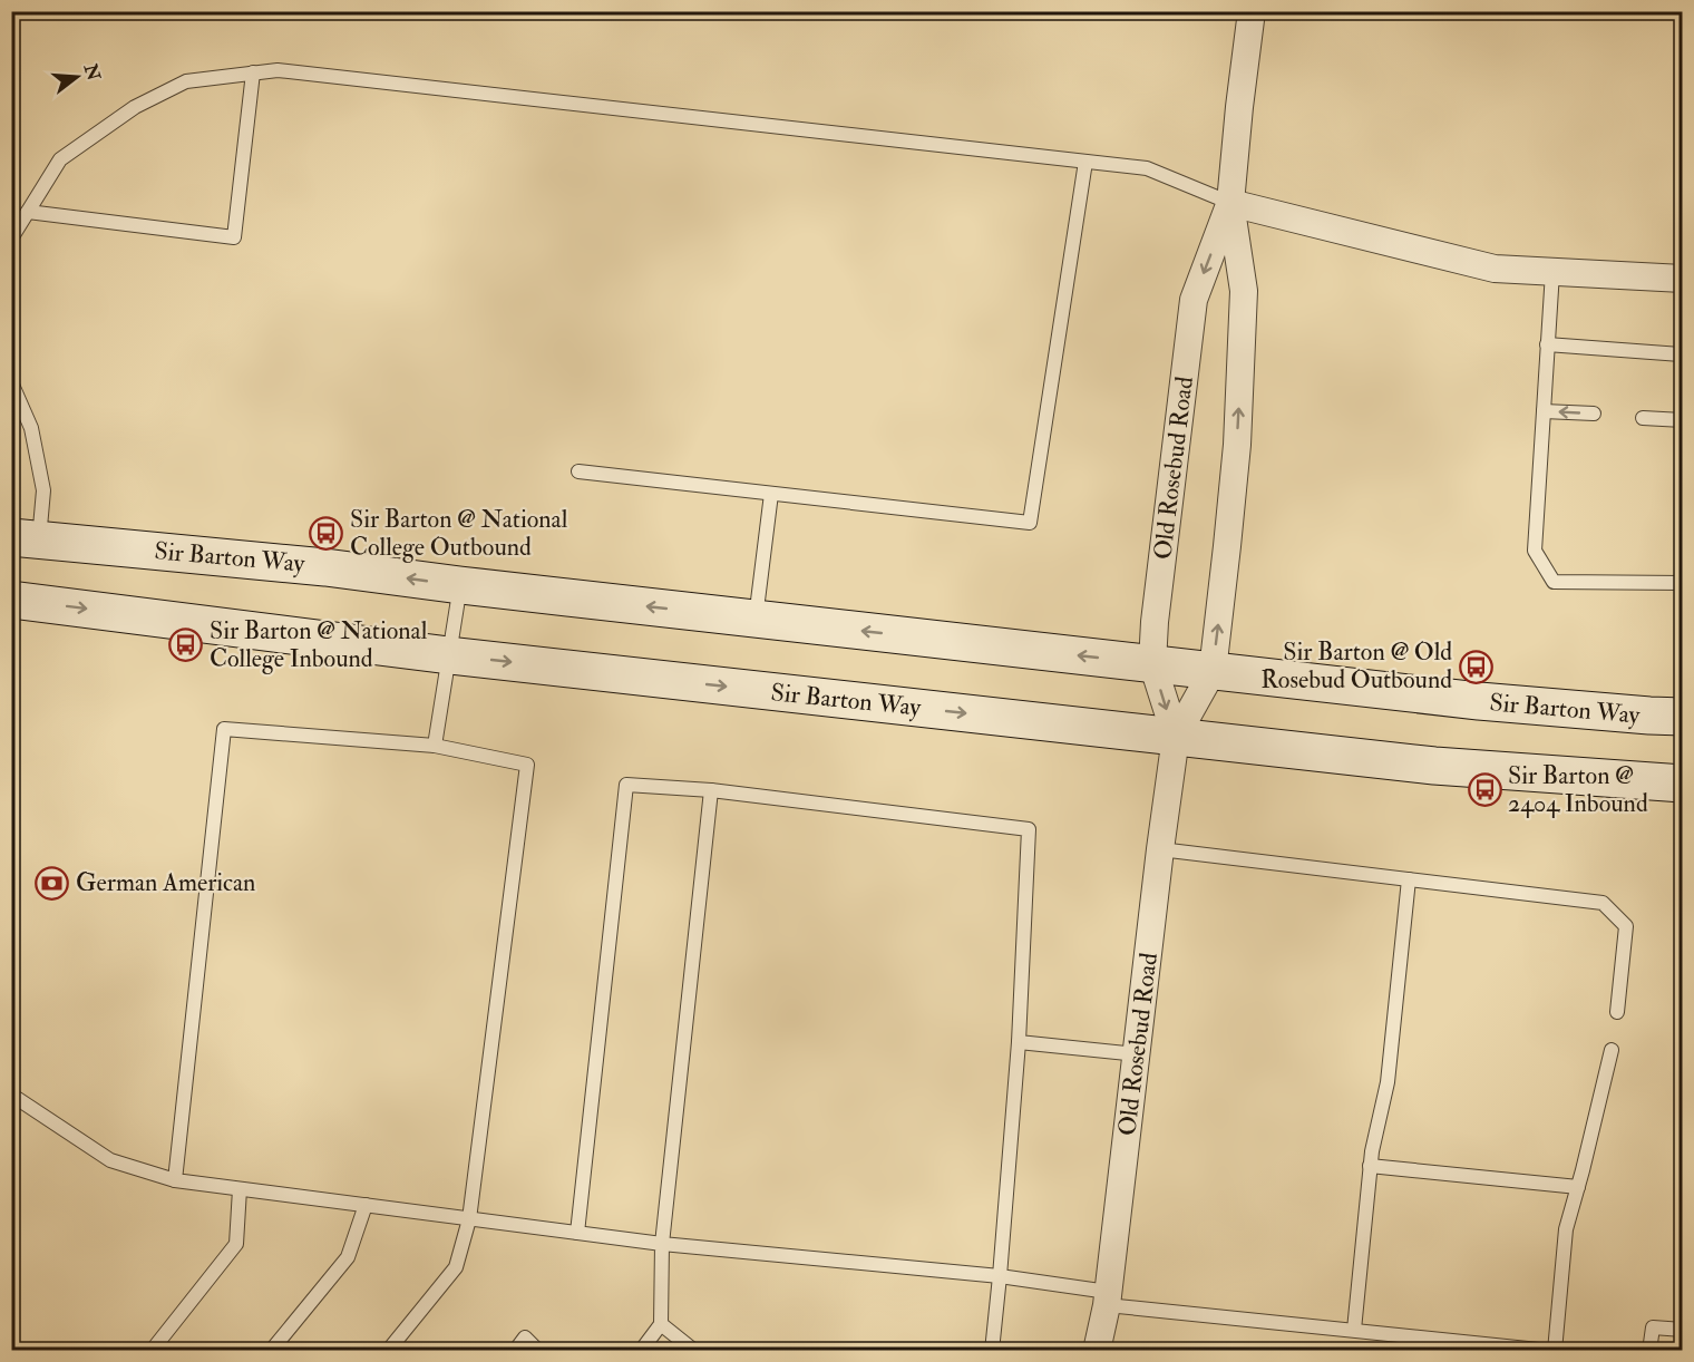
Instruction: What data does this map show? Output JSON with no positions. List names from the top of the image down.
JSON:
{
  "streets": {
    "main road": ["Sir Barton Way"],
    "street": ["Old Rosebud Road"]
  },
  "crossings": [
    ["Old Rosebud Road", "Sir Barton Way"]
  ],
  "places": {
    "bus stop": [
      "Sir Barton @ National College Outbound",
      "Sir Barton @ National College Inbound",
      "Sir Barton @ Old Rosebud Outbound",
      "Sir Barton @ 2404 Inbound"
    ],
    "bank": ["German American"]
  },
  "north": "right"
}
